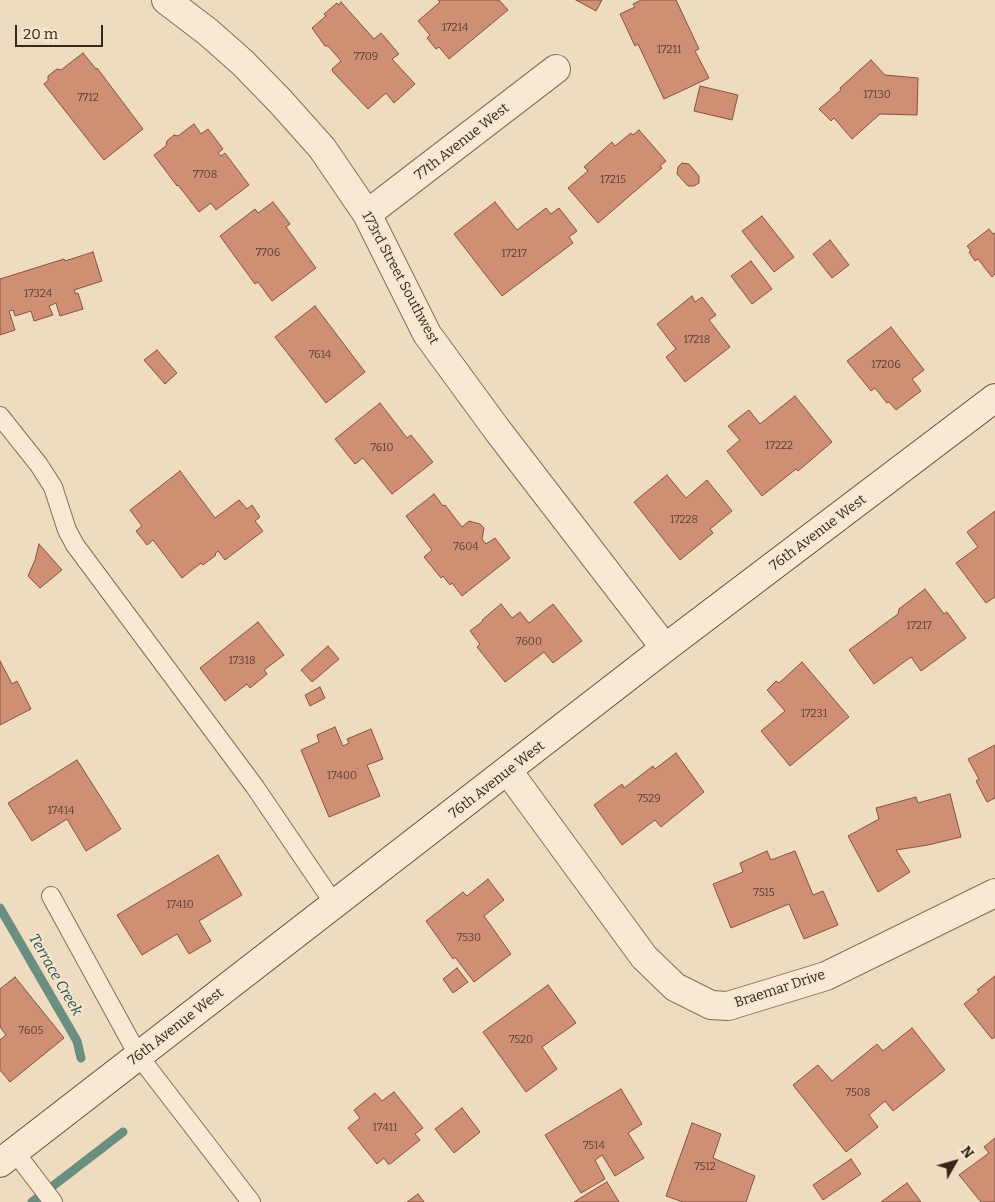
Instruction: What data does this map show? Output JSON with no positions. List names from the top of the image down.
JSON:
{
  "streets": {
    "street": [
      "77th Avenue West",
      "173rd Street Southwest",
      "76th Avenue West",
      "Braemar Drive"
    ]
  },
  "crossings": [
    ["77th Avenue West", "173rd Street Southwest"],
    ["173rd Street Southwest", "76th Avenue West"],
    ["76th Avenue West", "Braemar Drive"]
  ],
  "water": ["Terrace Creek"],
  "house_numbers": [
    "17214",
    "17211",
    "7709",
    "17130",
    "7712",
    "7708",
    "17215",
    "7706",
    "17217",
    "17324",
    "17218",
    "7614",
    "17206",
    "17222",
    "7610",
    "17228",
    "7604",
    "17217",
    "7600",
    "17318",
    "17231",
    "17400",
    "7529",
    "17414",
    "7515",
    "17410",
    "7530",
    "7605",
    "7520",
    "7508",
    "17411",
    "7514",
    "7512"
  ],
  "scale_bar": "20 m",
  "north": "top right"
}
